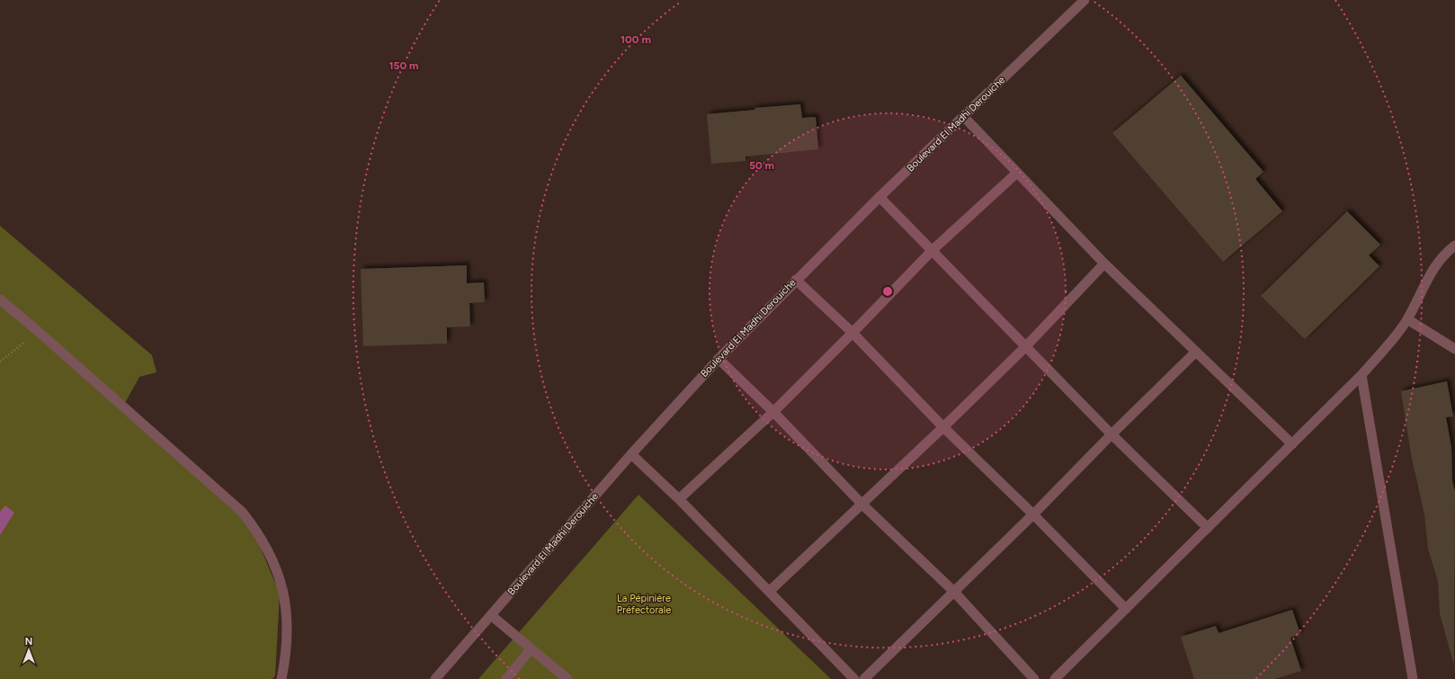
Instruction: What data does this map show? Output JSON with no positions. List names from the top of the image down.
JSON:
{
  "streets": {
    "street": ["Boulevard El Madhi Derouiche"]
  },
  "parks": ["La Pépinière Préfectorale"],
  "north": "top",
  "rings": ["100 m", "150 m", "50 m"]
}
